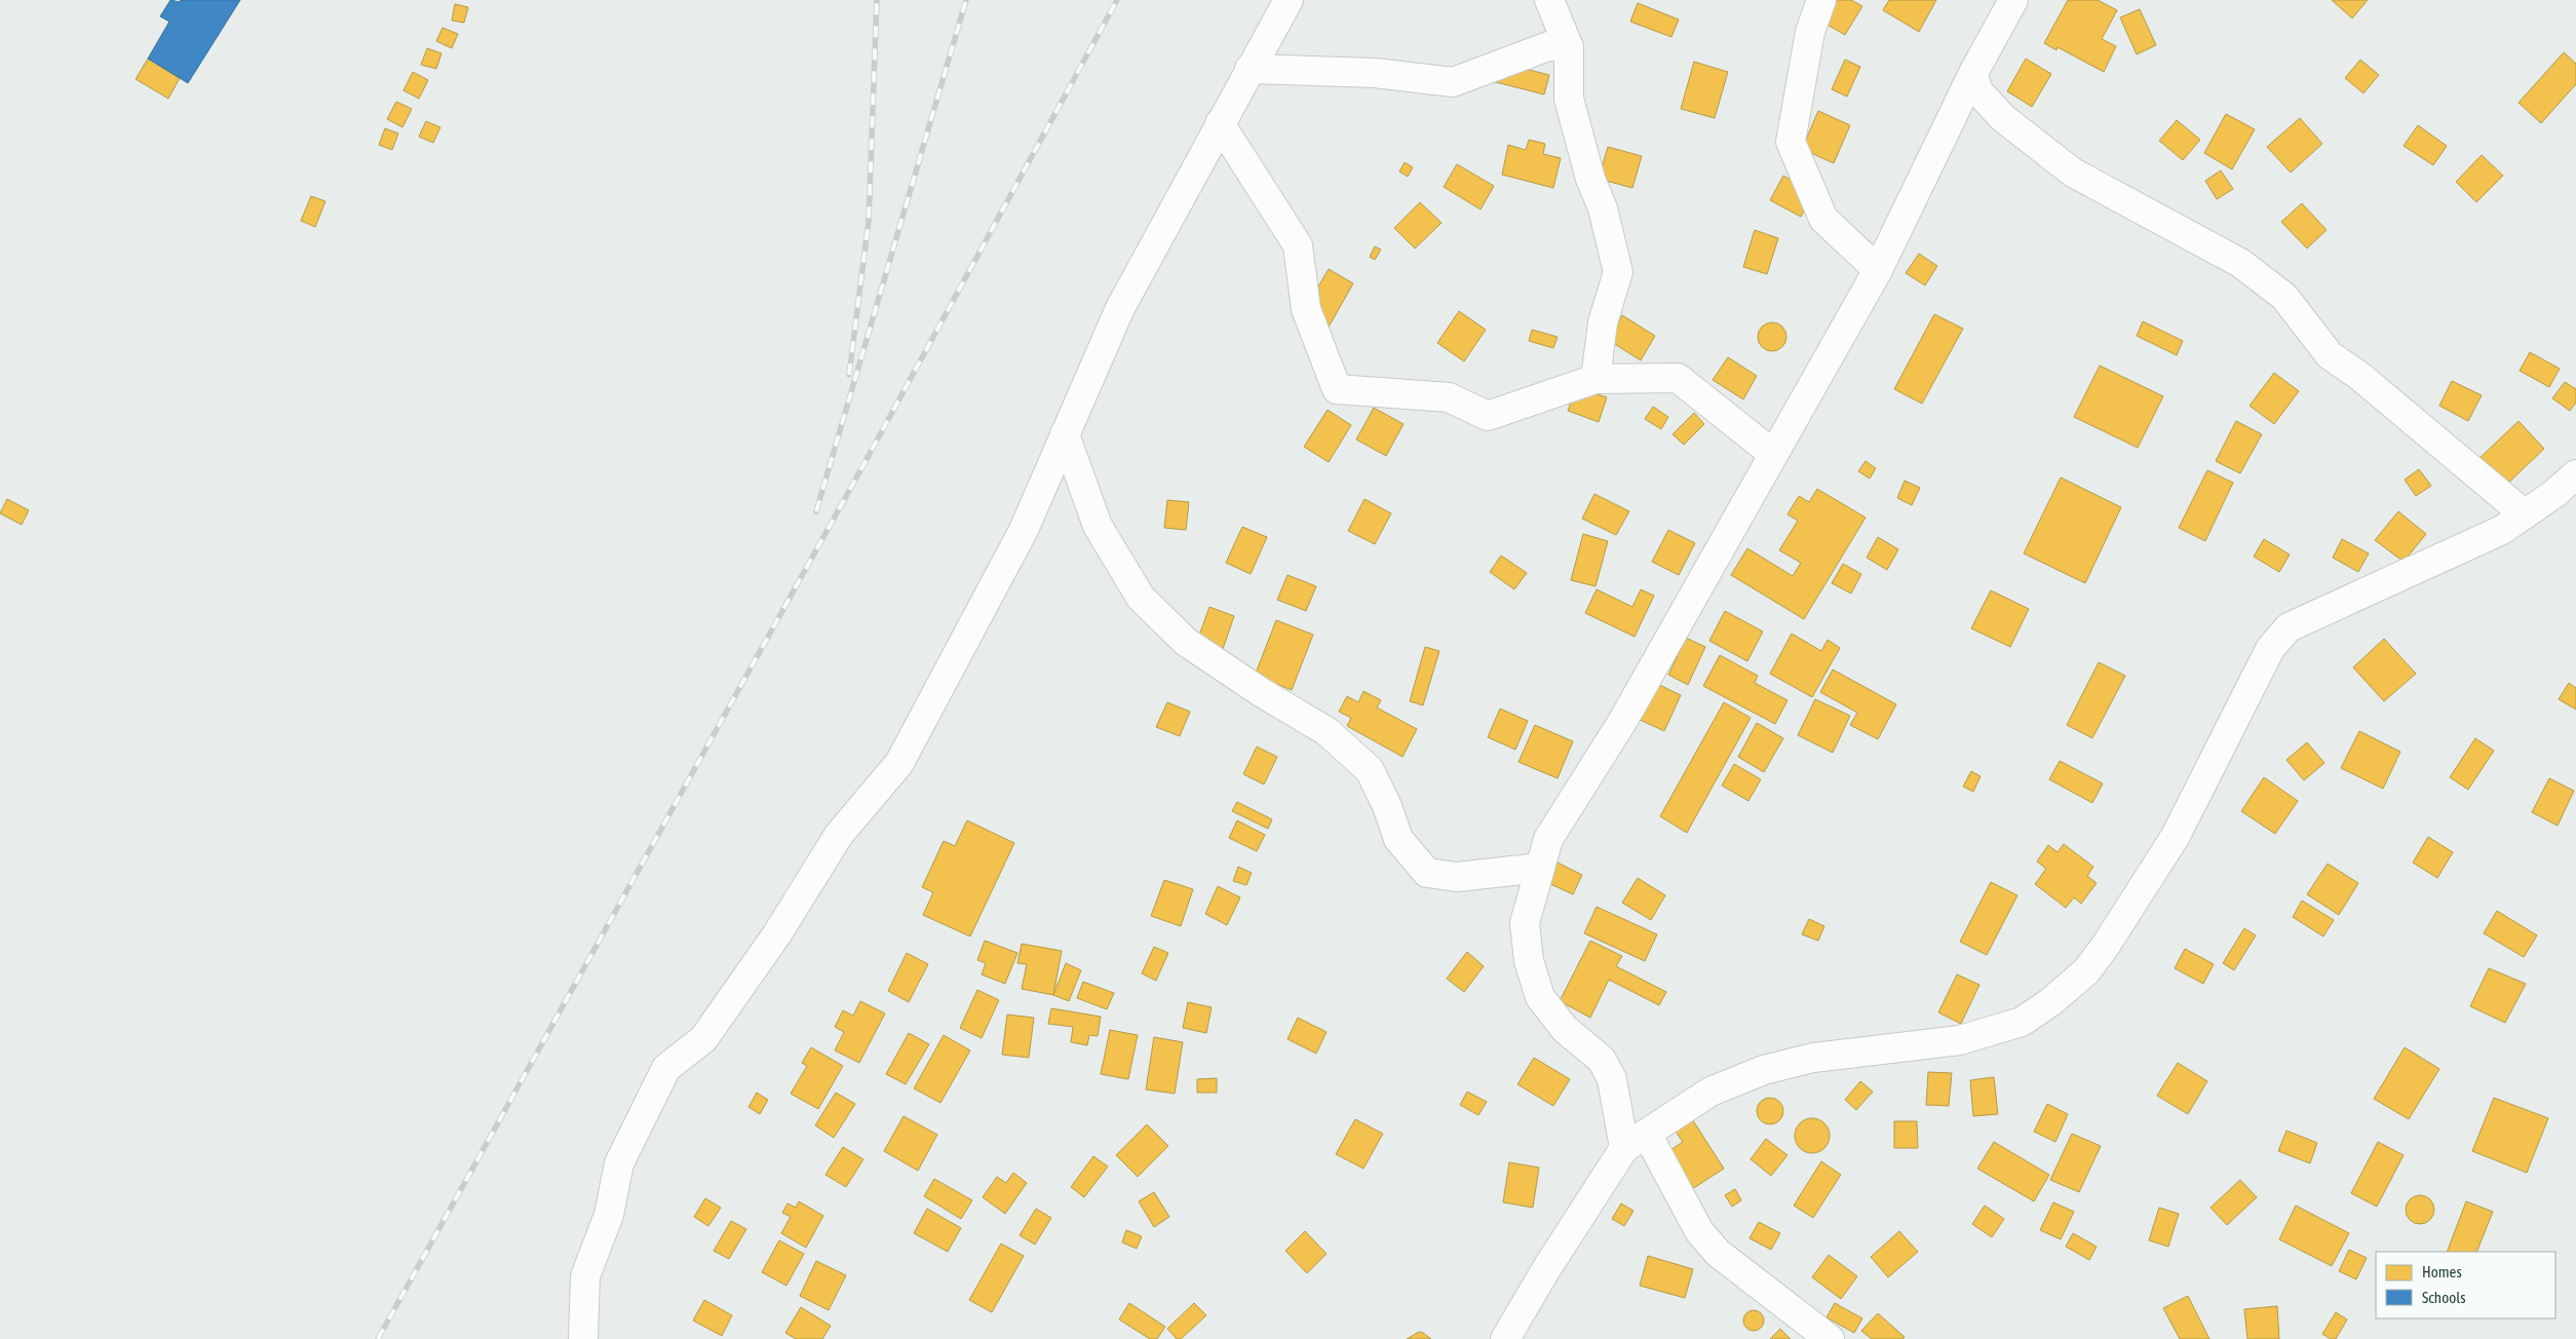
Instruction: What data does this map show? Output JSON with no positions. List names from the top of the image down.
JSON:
{
  "legend": ["Homes", "Schools"]
}
